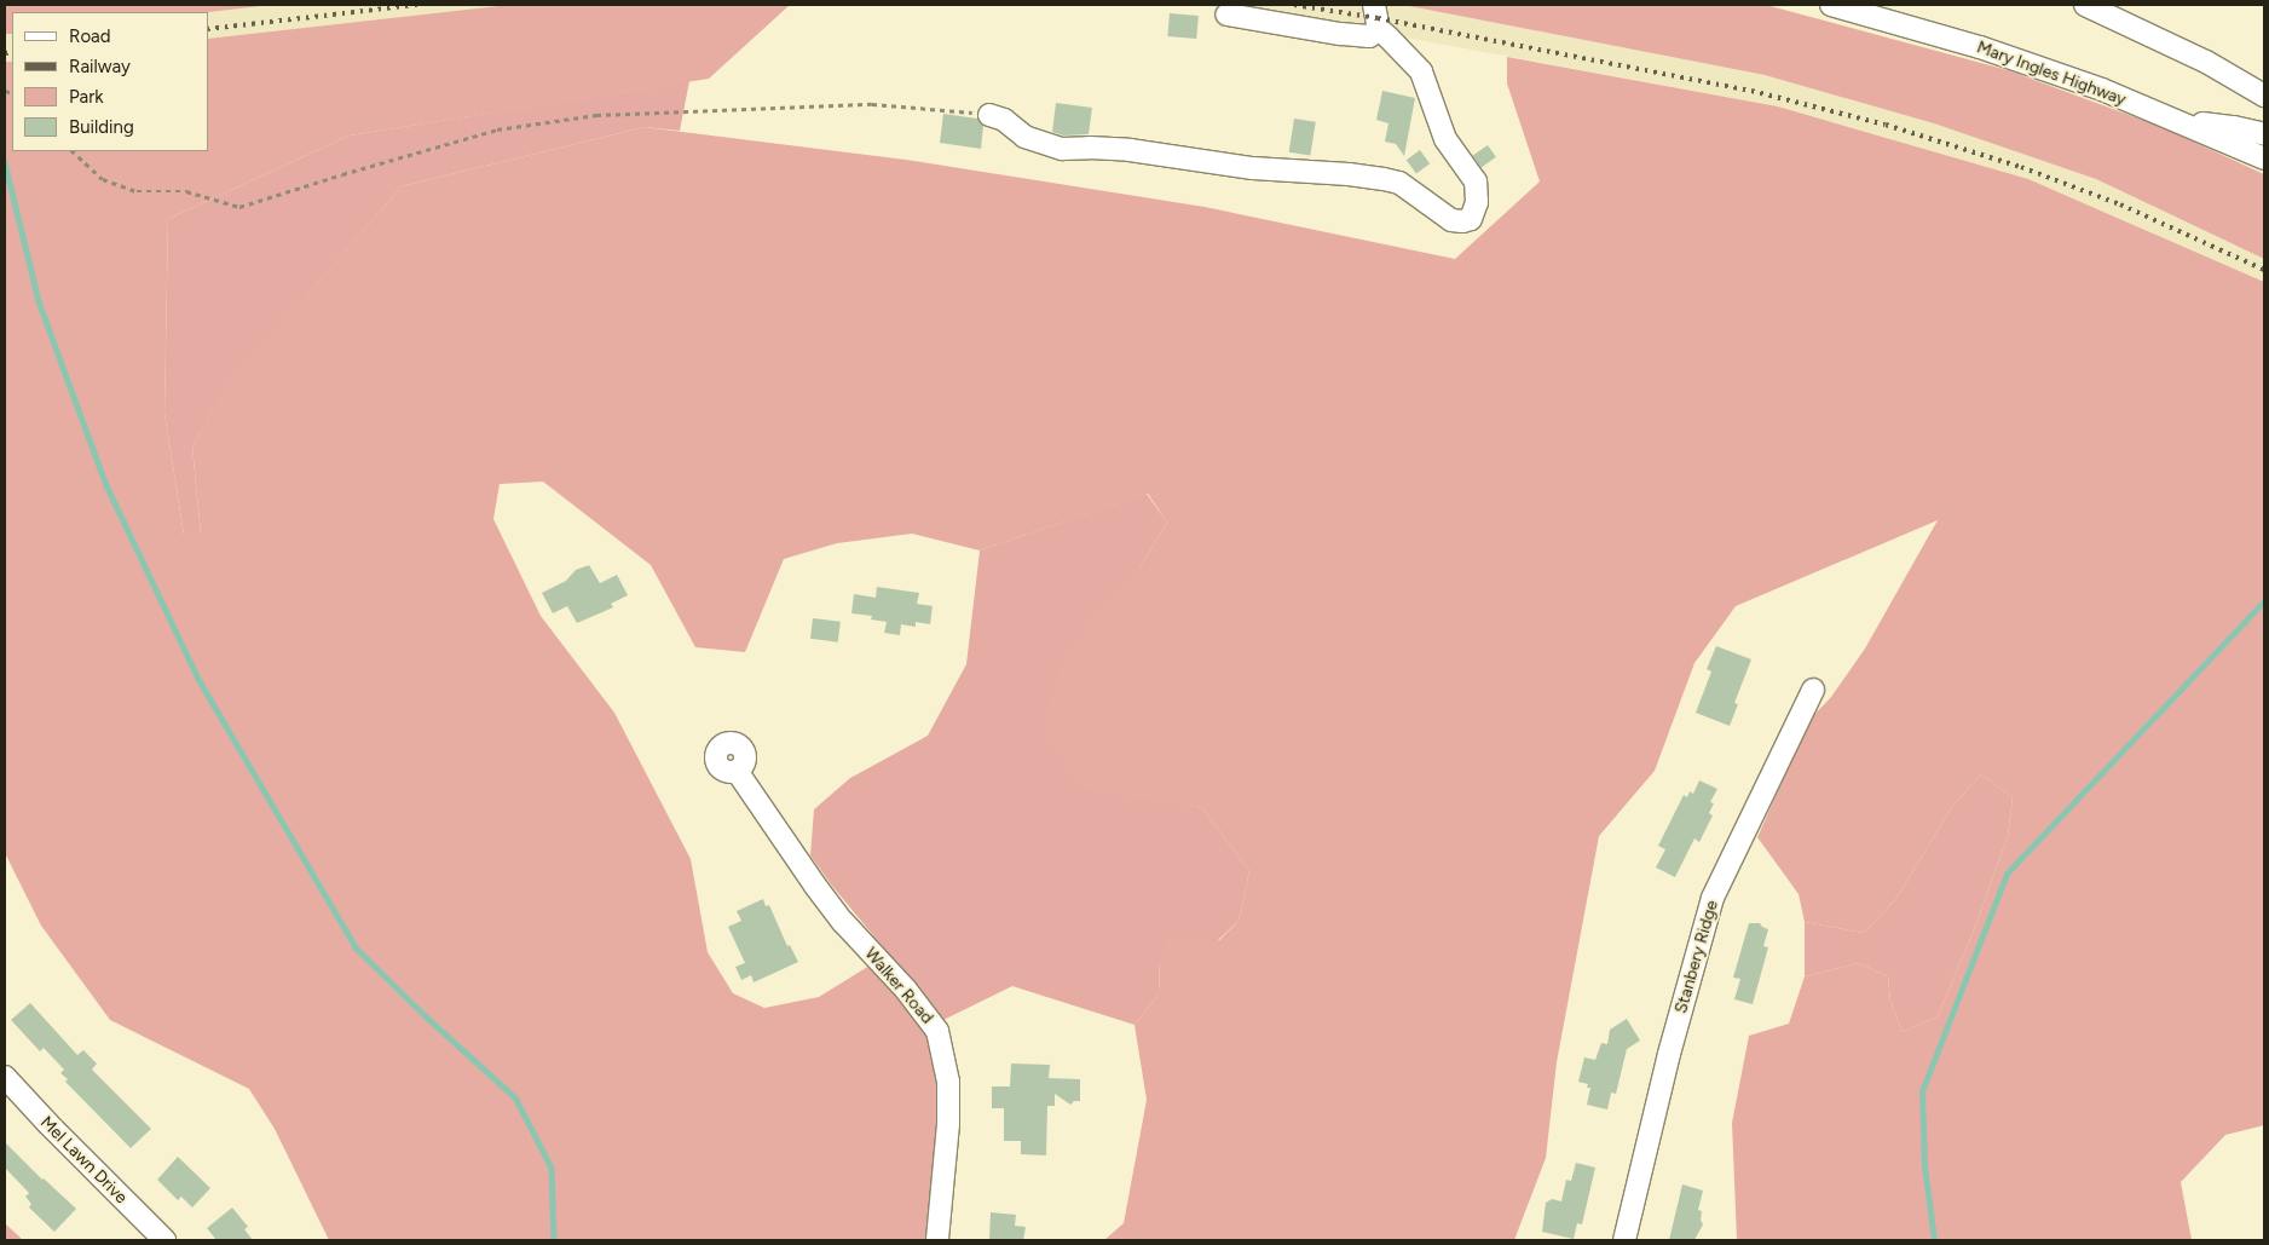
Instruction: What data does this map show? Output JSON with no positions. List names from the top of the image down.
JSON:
{
  "streets": {
    "street": [
      "Mary Ingles Highway",
      "Stanbery Ridge",
      "Walker Road",
      "Mel Lawn Drive"
    ]
  },
  "legend": [
    "Road",
    "Railway",
    "Park",
    "Building"
  ]
}
